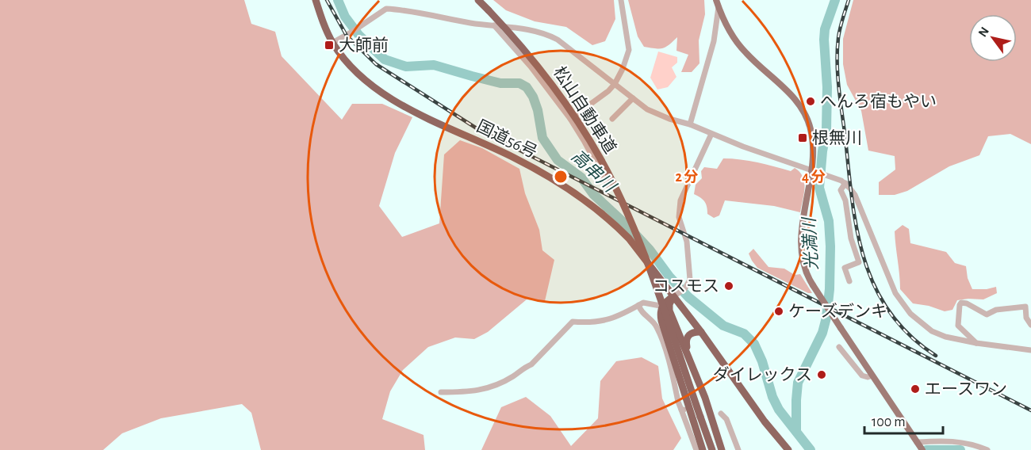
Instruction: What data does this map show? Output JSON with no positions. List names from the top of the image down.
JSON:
{
  "streets": {
    "highway": ["松山自動車道", "国道56号"]
  },
  "water": ["高串川", "光満川"],
  "places": {
    "transit": ["大師前", "根無川"],
    "other": [
      "へんろ宿もやい",
      "コスモス",
      "ケーズデンキ",
      "ダイレックス",
      "エースワン"
    ]
  },
  "scale_bar": "100 m",
  "north": "top left",
  "rings": ["2 分", "4 分"]
}
